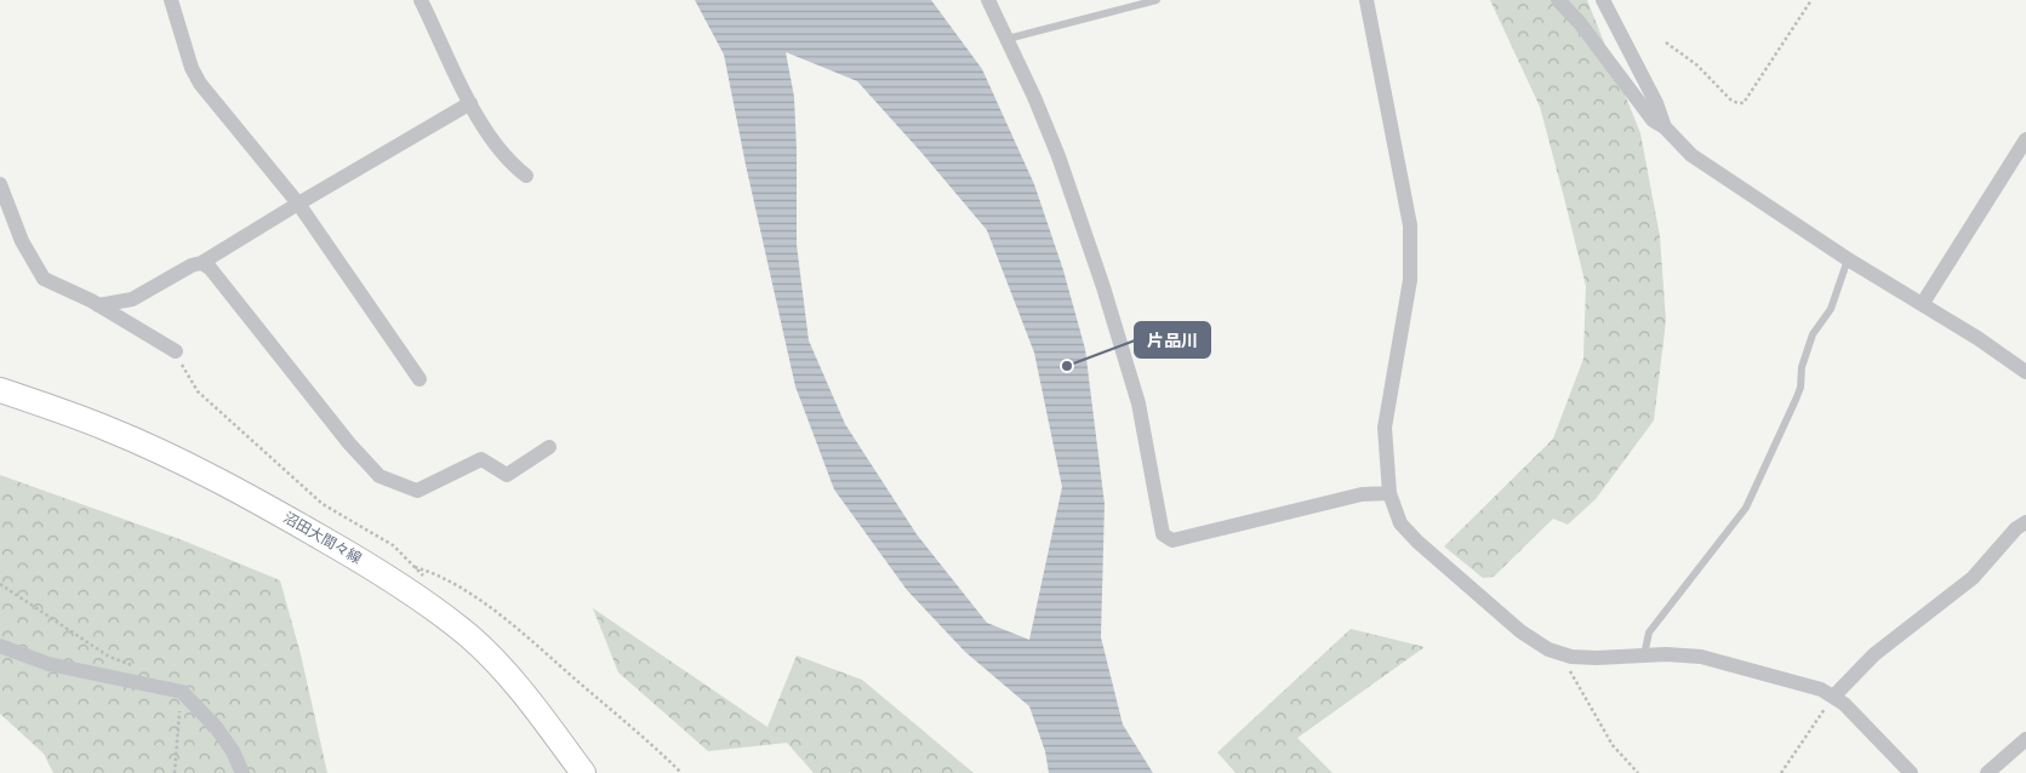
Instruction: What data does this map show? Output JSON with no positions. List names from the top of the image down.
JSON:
{
  "streets": {
    "main road": ["沼田大間々線"]
  },
  "places": ["片品川"]
}
